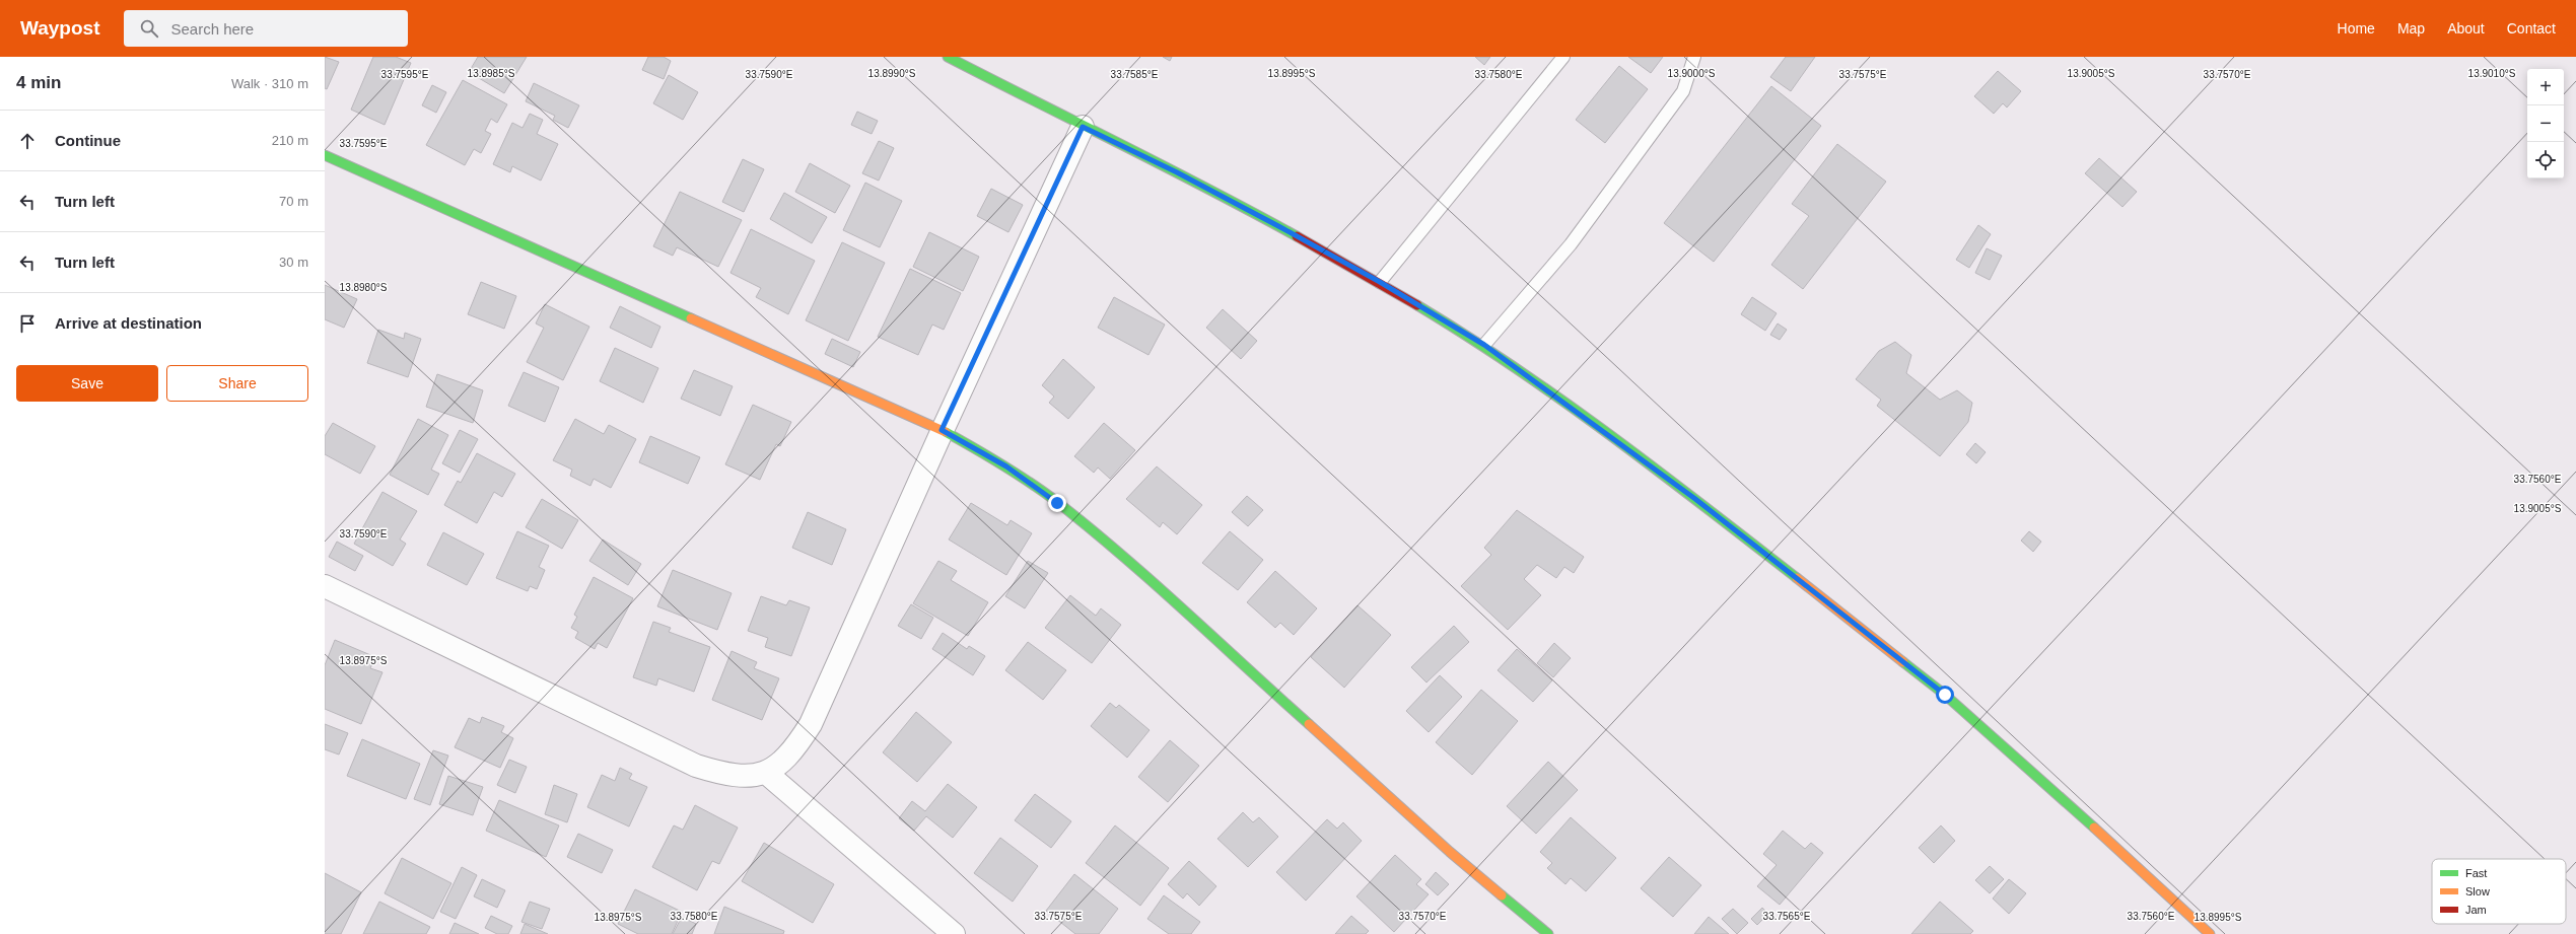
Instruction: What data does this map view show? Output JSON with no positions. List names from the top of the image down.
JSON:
{
  "legend": ["Fast", "Slow", "Jam"],
  "page": {
    "header": "Waypost",
    "search": "Search here",
    "nav": [
      "Home",
      "Map",
      "About",
      "Contact"
    ],
    "heading": ["4 min", "Walk · 310 m"],
    "map_buttons": ["+", "−"],
    "list": [
      ["Continue", "210 m"],
      ["Turn left", "70 m"],
      ["Turn left", "30 m"],
      "Arrive at destination"
    ],
    "buttons": ["Save", "Share"]
  },
  "coordinates": [
    "13.8985°S",
    "13.8990°S",
    "13.8995°S",
    "13.9000°S",
    "13.9005°S",
    "13.9010°S",
    "33.7595°E",
    "33.7590°E",
    "33.7585°E",
    "33.7580°E",
    "33.7575°E",
    "33.7570°E",
    "13.8980°S",
    "33.7560°E",
    "13.8975°S",
    "33.7565°E"
  ]
}
